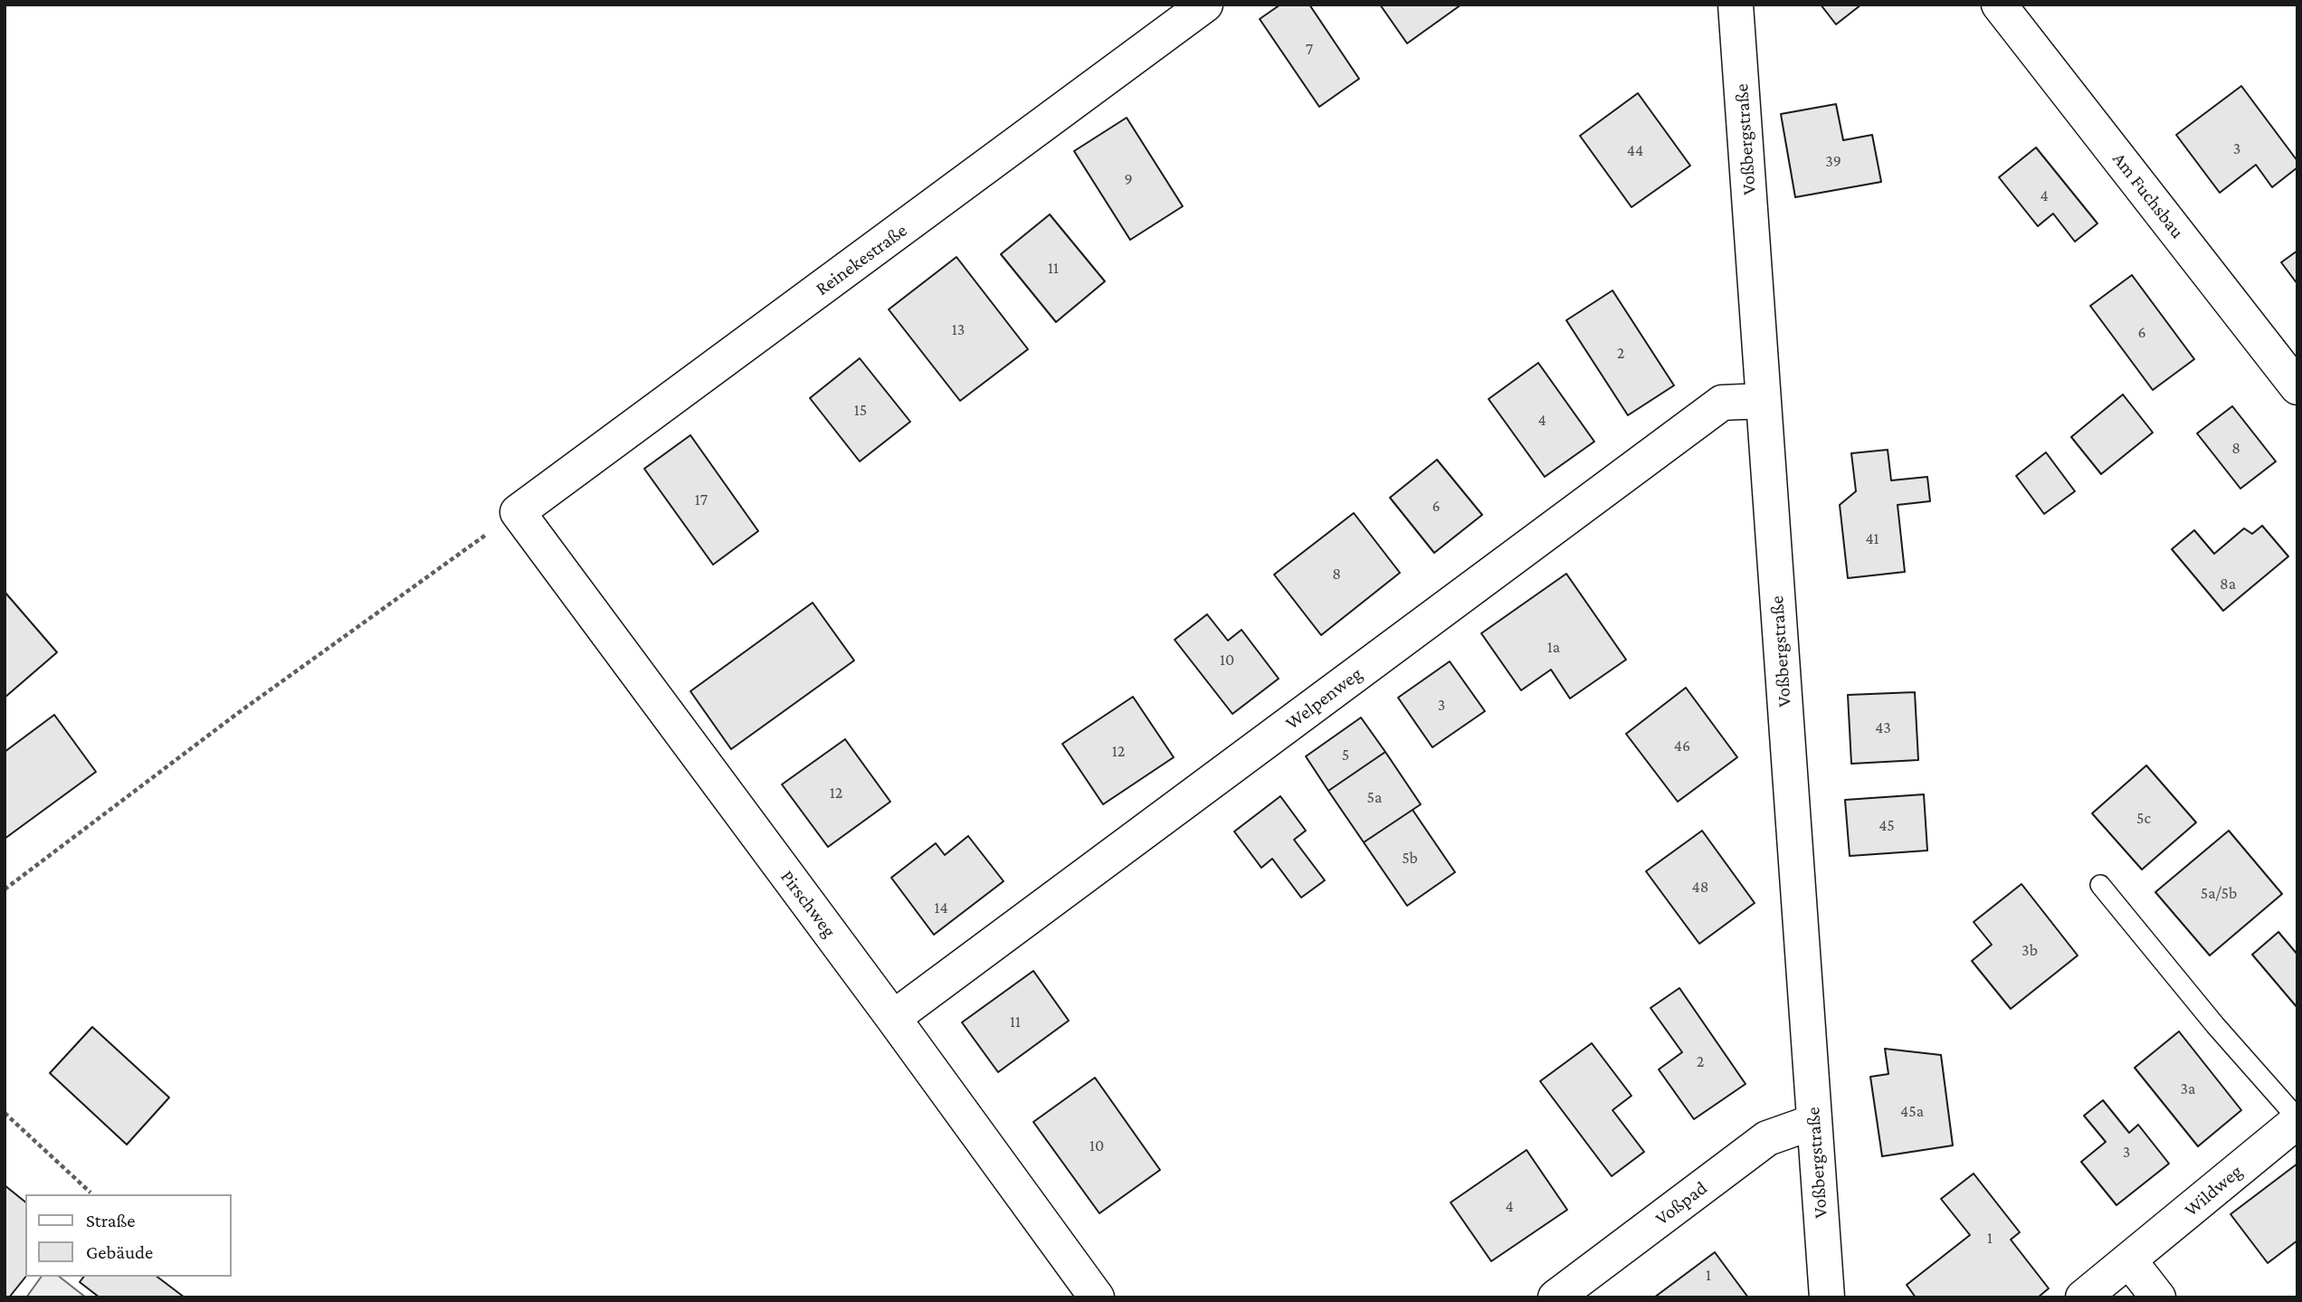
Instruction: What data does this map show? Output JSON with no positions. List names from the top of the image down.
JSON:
{
  "streets": {
    "street": [
      "Voßbergstraße",
      "Am Fuchsbau",
      "Reinekestraße",
      "Welpenweg",
      "Pirschweg",
      "Wildweg",
      "Voßpad"
    ]
  },
  "crossings": [
    ["Voßbergstraße", "Welpenweg"],
    ["Voßbergstraße", "Voßpad"],
    ["Reinekestraße", "Pirschweg"],
    ["Welpenweg", "Pirschweg"]
  ],
  "house_numbers": [
    "7",
    "3",
    "44",
    "39",
    "9",
    "4",
    "11",
    "13",
    "6",
    "2",
    "15",
    "4",
    "8",
    "17",
    "6",
    "41",
    "8",
    "8a",
    "1a",
    "10",
    "3",
    "43",
    "46",
    "12",
    "5",
    "12",
    "5a",
    "5c",
    "45",
    "5b",
    "48",
    "5a/5b",
    "14",
    "3b",
    "11",
    "2",
    "3a",
    "45a",
    "10",
    "3",
    "4",
    "1",
    "1"
  ],
  "legend": ["Straße", "Gebäude"]
}
